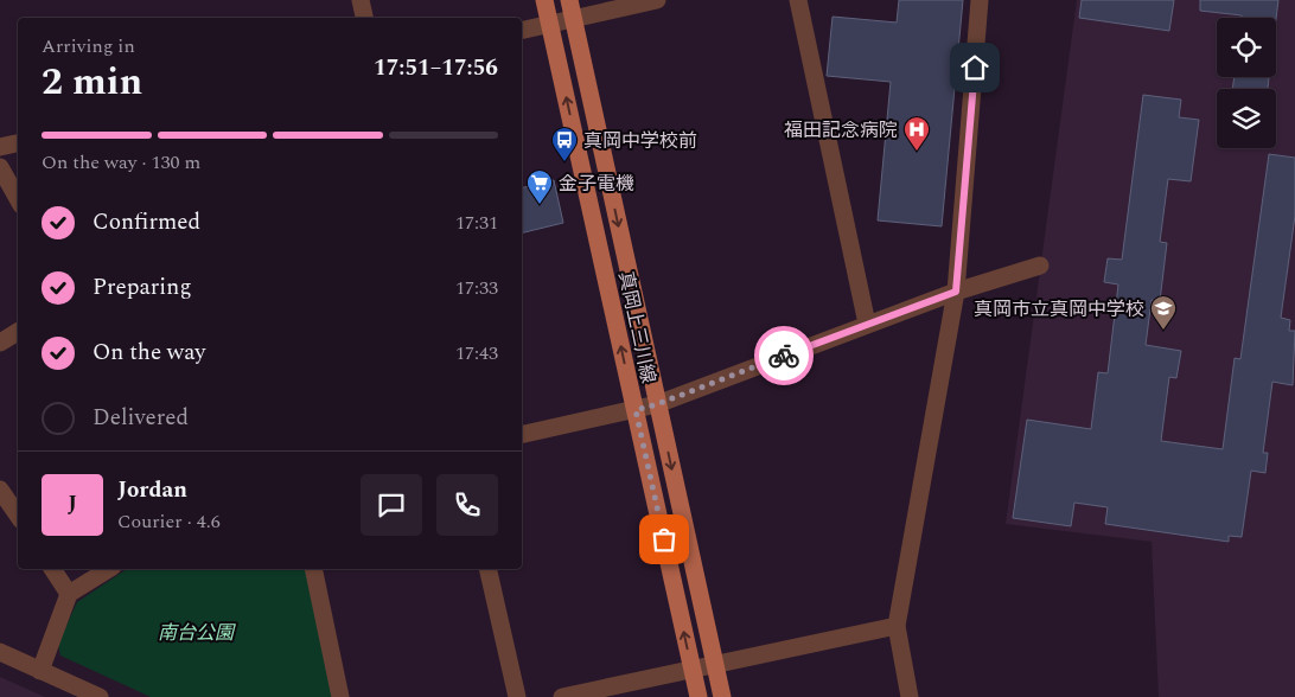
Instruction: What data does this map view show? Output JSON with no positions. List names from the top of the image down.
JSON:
{
  "streets": {
    "main road": ["真岡上三川線"]
  },
  "parks": ["南台公園"],
  "places": {
    "hospital": ["福田記念病院"],
    "bus stop": ["真岡中学校前"],
    "supermarket": ["金子電機"],
    "school or university": ["真岡市立真岡中学校"]
  },
  "page": {
    "heading": ["2 min", "Arriving in", "17:51–17:56"],
    "panel": ["Jordan", "Courier · 4.6"],
    "bar": "On the way · 130 m",
    "list": [
      ["Confirmed", "17:31"],
      ["Preparing", "17:33"],
      ["On the way", "17:43"],
      "Delivered"
    ],
    "round": "J"
  }
}
